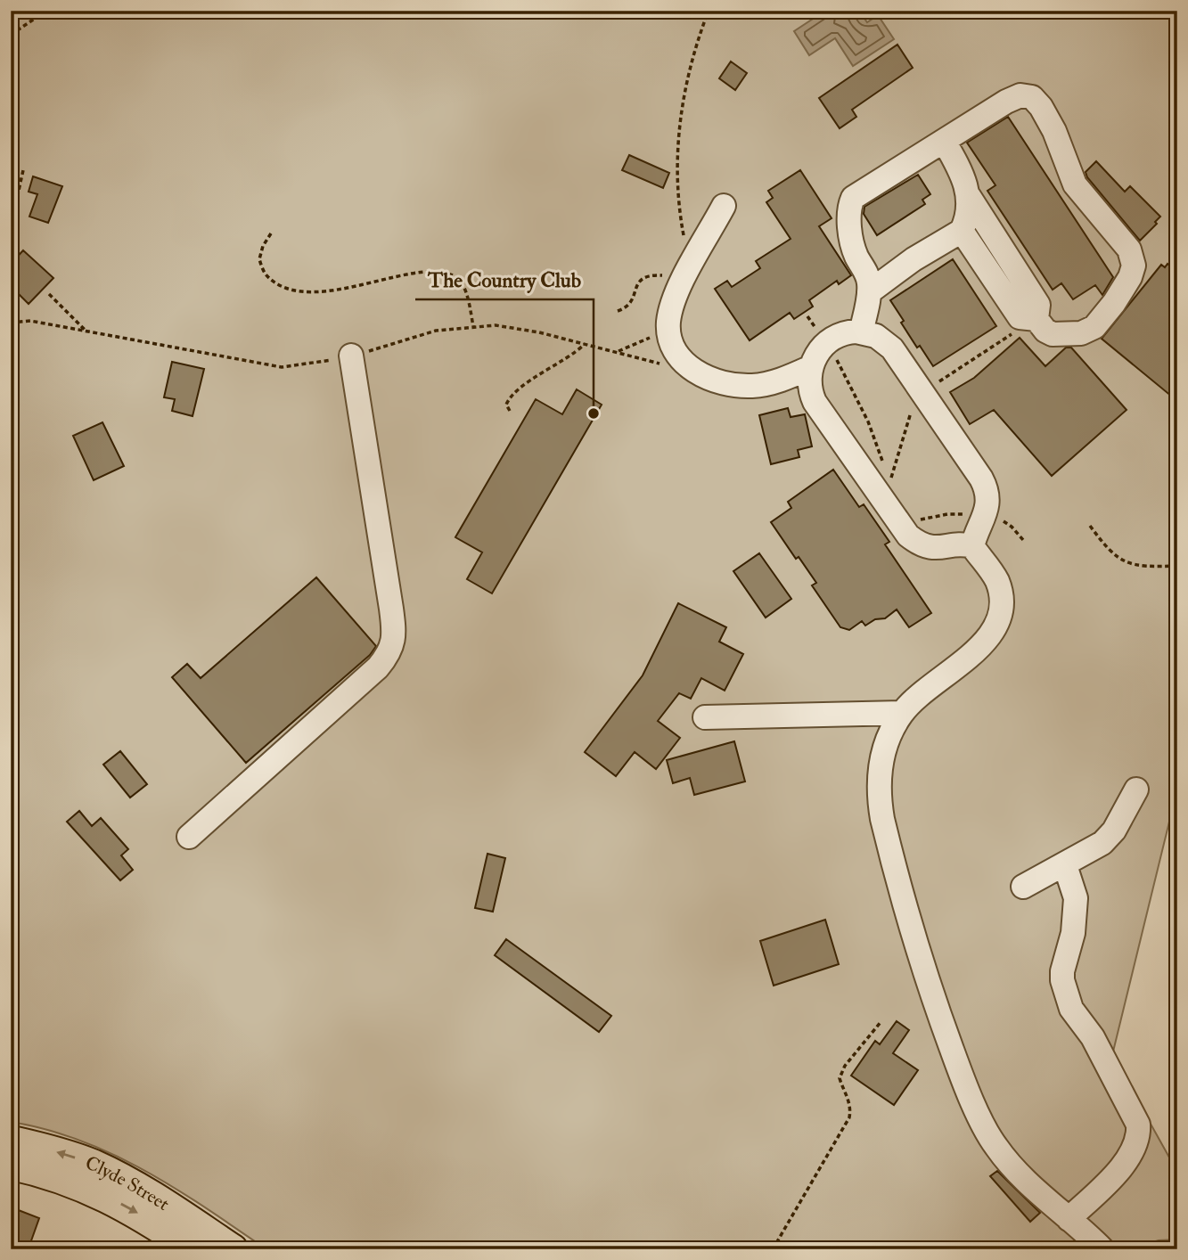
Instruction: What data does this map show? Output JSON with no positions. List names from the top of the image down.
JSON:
{
  "streets": {
    "main road": ["Clyde Street"]
  },
  "places": ["The Country Club"]
}
